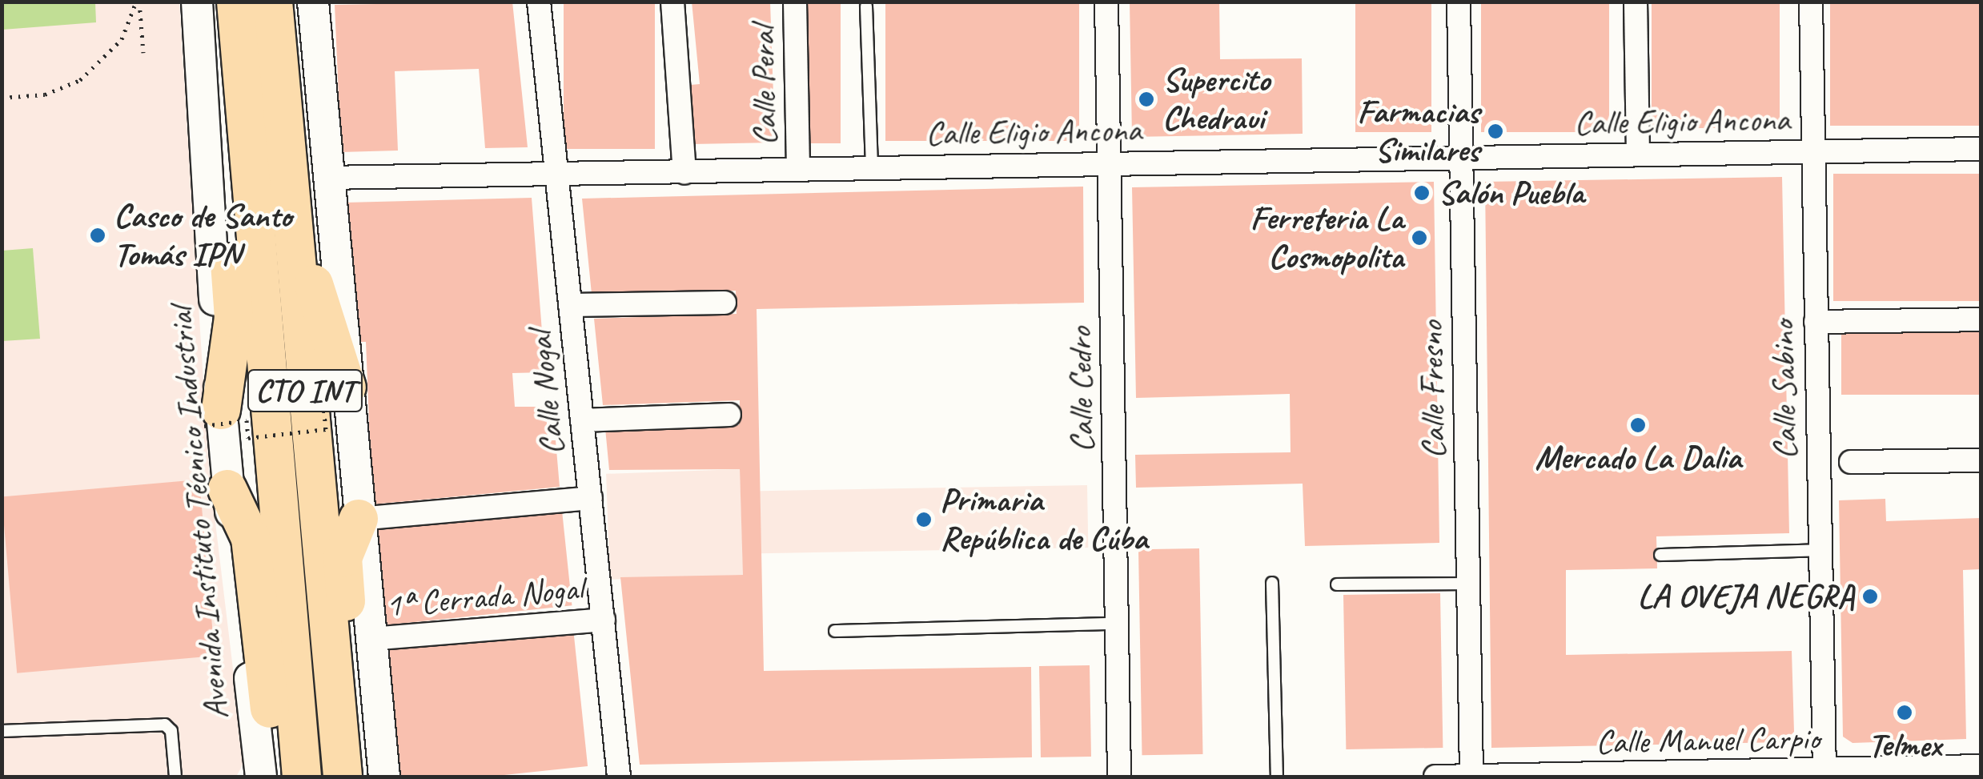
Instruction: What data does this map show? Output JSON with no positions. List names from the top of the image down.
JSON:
{
  "streets": {
    "highway": ["CTO INT"],
    "main road": ["Avenida Instituto Técnico Industrial"],
    "street": [
      "Calle Peral",
      "Calle Eligio Ancona",
      "Calle Cedro",
      "Calle Fresno",
      "Calle Sabino",
      "Calle Nogal",
      "1ª Cerrada Nogal",
      "Calle Manuel Carpio"
    ]
  },
  "crossings": [
    ["Calle Peral", "Calle Eligio Ancona"],
    ["Calle Eligio Ancona", "Calle Cedro"],
    ["Calle Eligio Ancona", "Calle Fresno"],
    ["Calle Eligio Ancona", "Calle Sabino"],
    ["Calle Eligio Ancona", "CTO INT"],
    ["Calle Eligio Ancona", "Calle Nogal"],
    ["Calle Fresno", "Calle Manuel Carpio"],
    ["Calle Sabino", "Calle Manuel Carpio"],
    ["CTO INT", "1ª Cerrada Nogal"],
    ["Calle Nogal", "1ª Cerrada Nogal"]
  ],
  "places": [
    "Supercito Chedraui",
    "Farmacias Similares",
    "Salón Puebla",
    "Casco de Santo Tomás IPN",
    "Ferreteria La Cosmopolita",
    "Mercado La Dalia",
    "Primaria República de Cúba",
    "LA OVEJA NEGRA",
    "Telmex"
  ]
}
